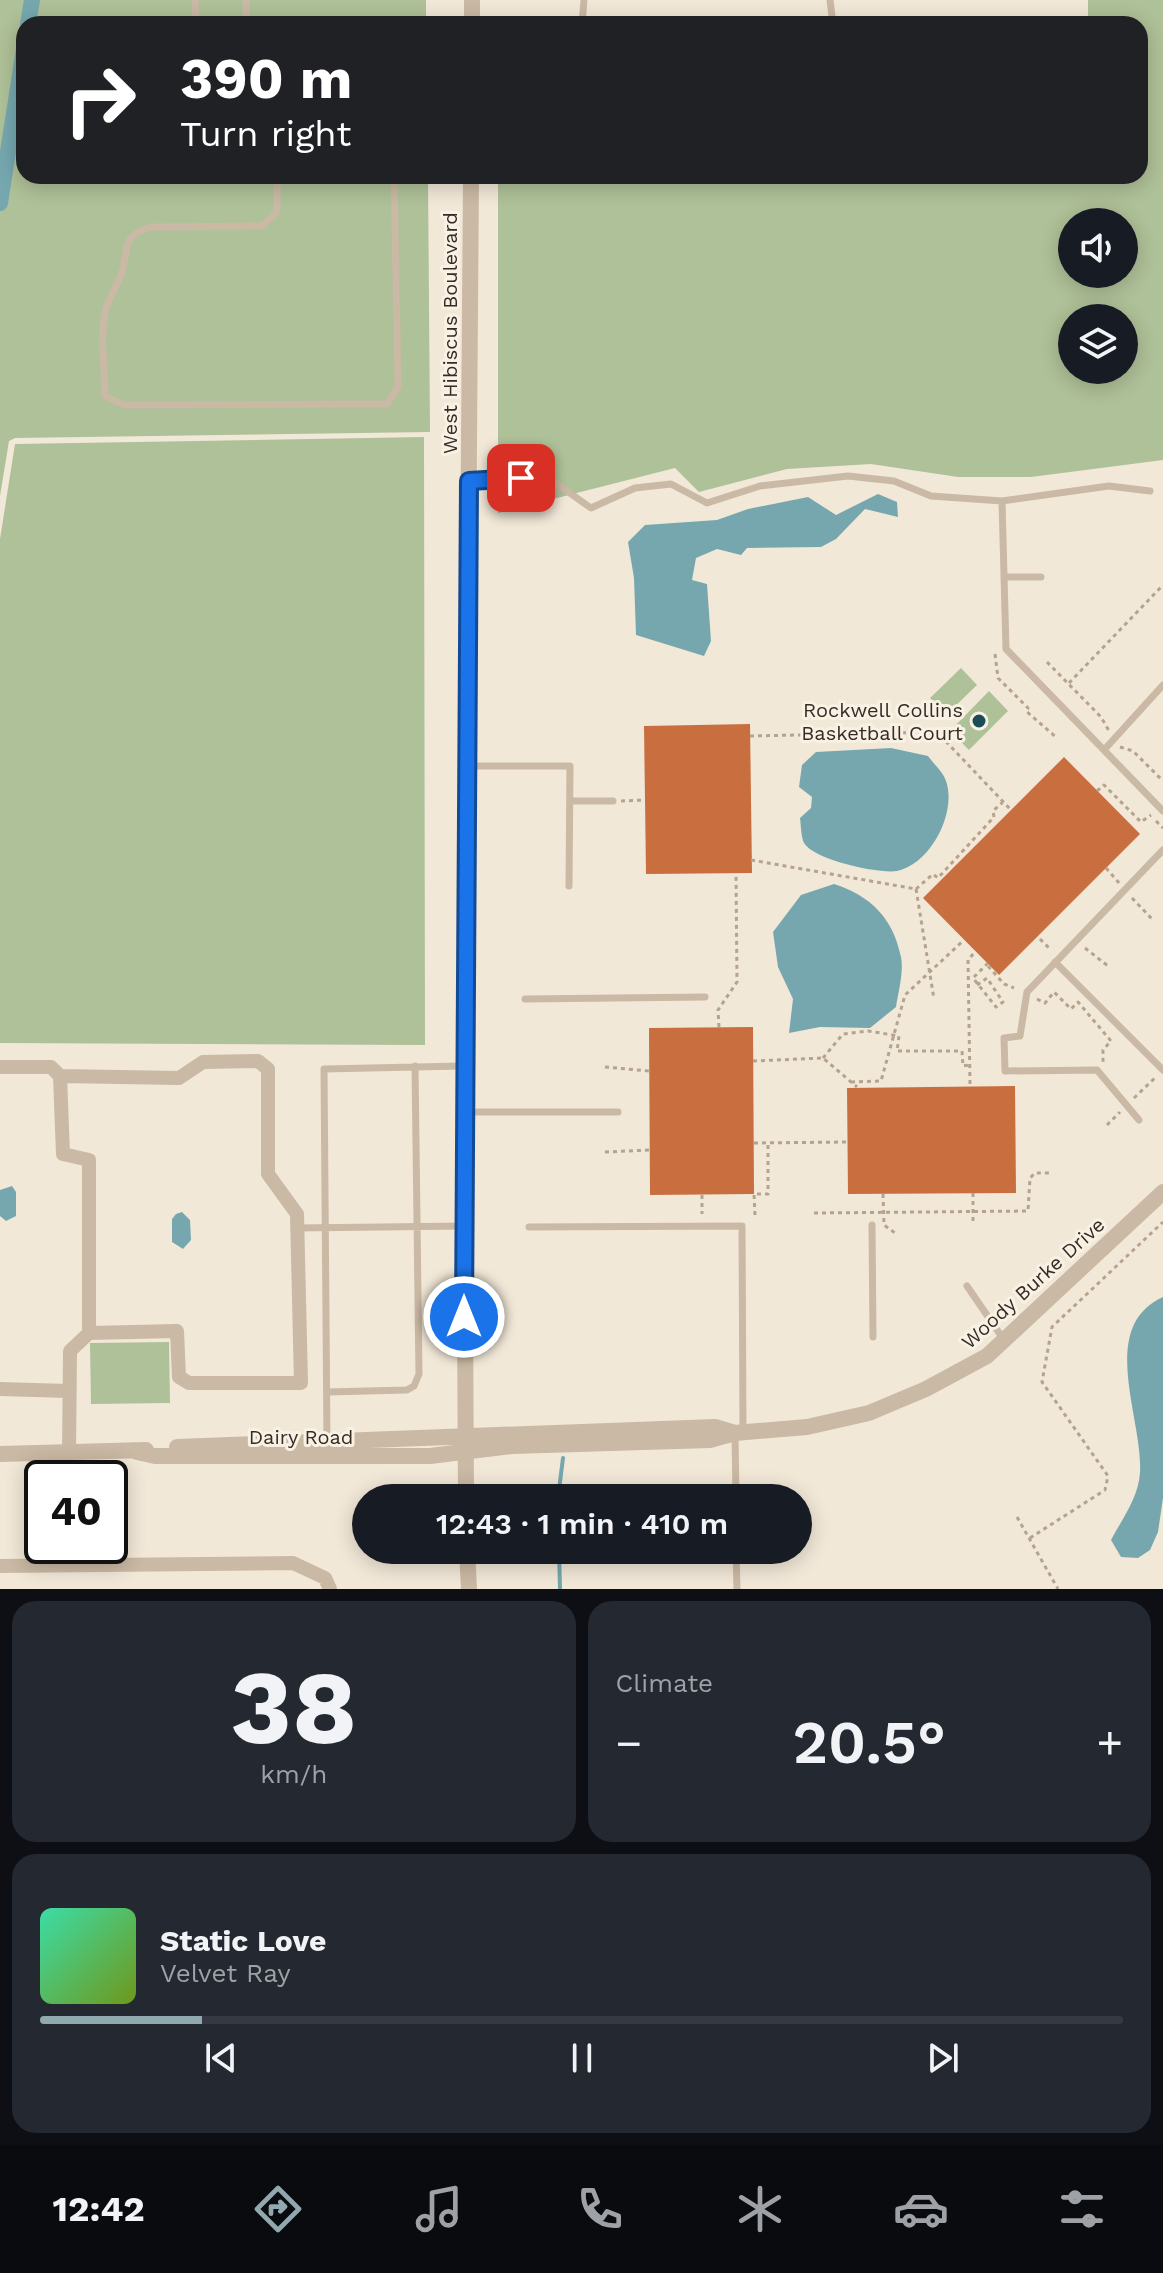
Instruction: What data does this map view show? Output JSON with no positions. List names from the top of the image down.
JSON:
{
  "streets": {
    "street": ["West Hibiscus Boulevard", "Woody Burke Drive", "Dairy Road"]
  },
  "crossings": [
    ["West Hibiscus Boulevard", "Woody Burke Drive"],
    ["West Hibiscus Boulevard", "Dairy Road"],
    ["Woody Burke Drive", "Dairy Road"]
  ],
  "places": ["Rockwell Collins Basketball Court"],
  "page": {
    "turn": ["390 m", "Turn right"],
    "limit": "40",
    "trip": "12:43 · 1 min · 410 m",
    "tile": [
      ["38", "km/h"],
      "Climate"
    ],
    "heat": ["−", "20.5°", "+"],
    "song": ["Static Love", "Velvet Ray"],
    "tabs": "12:42"
  }
}
